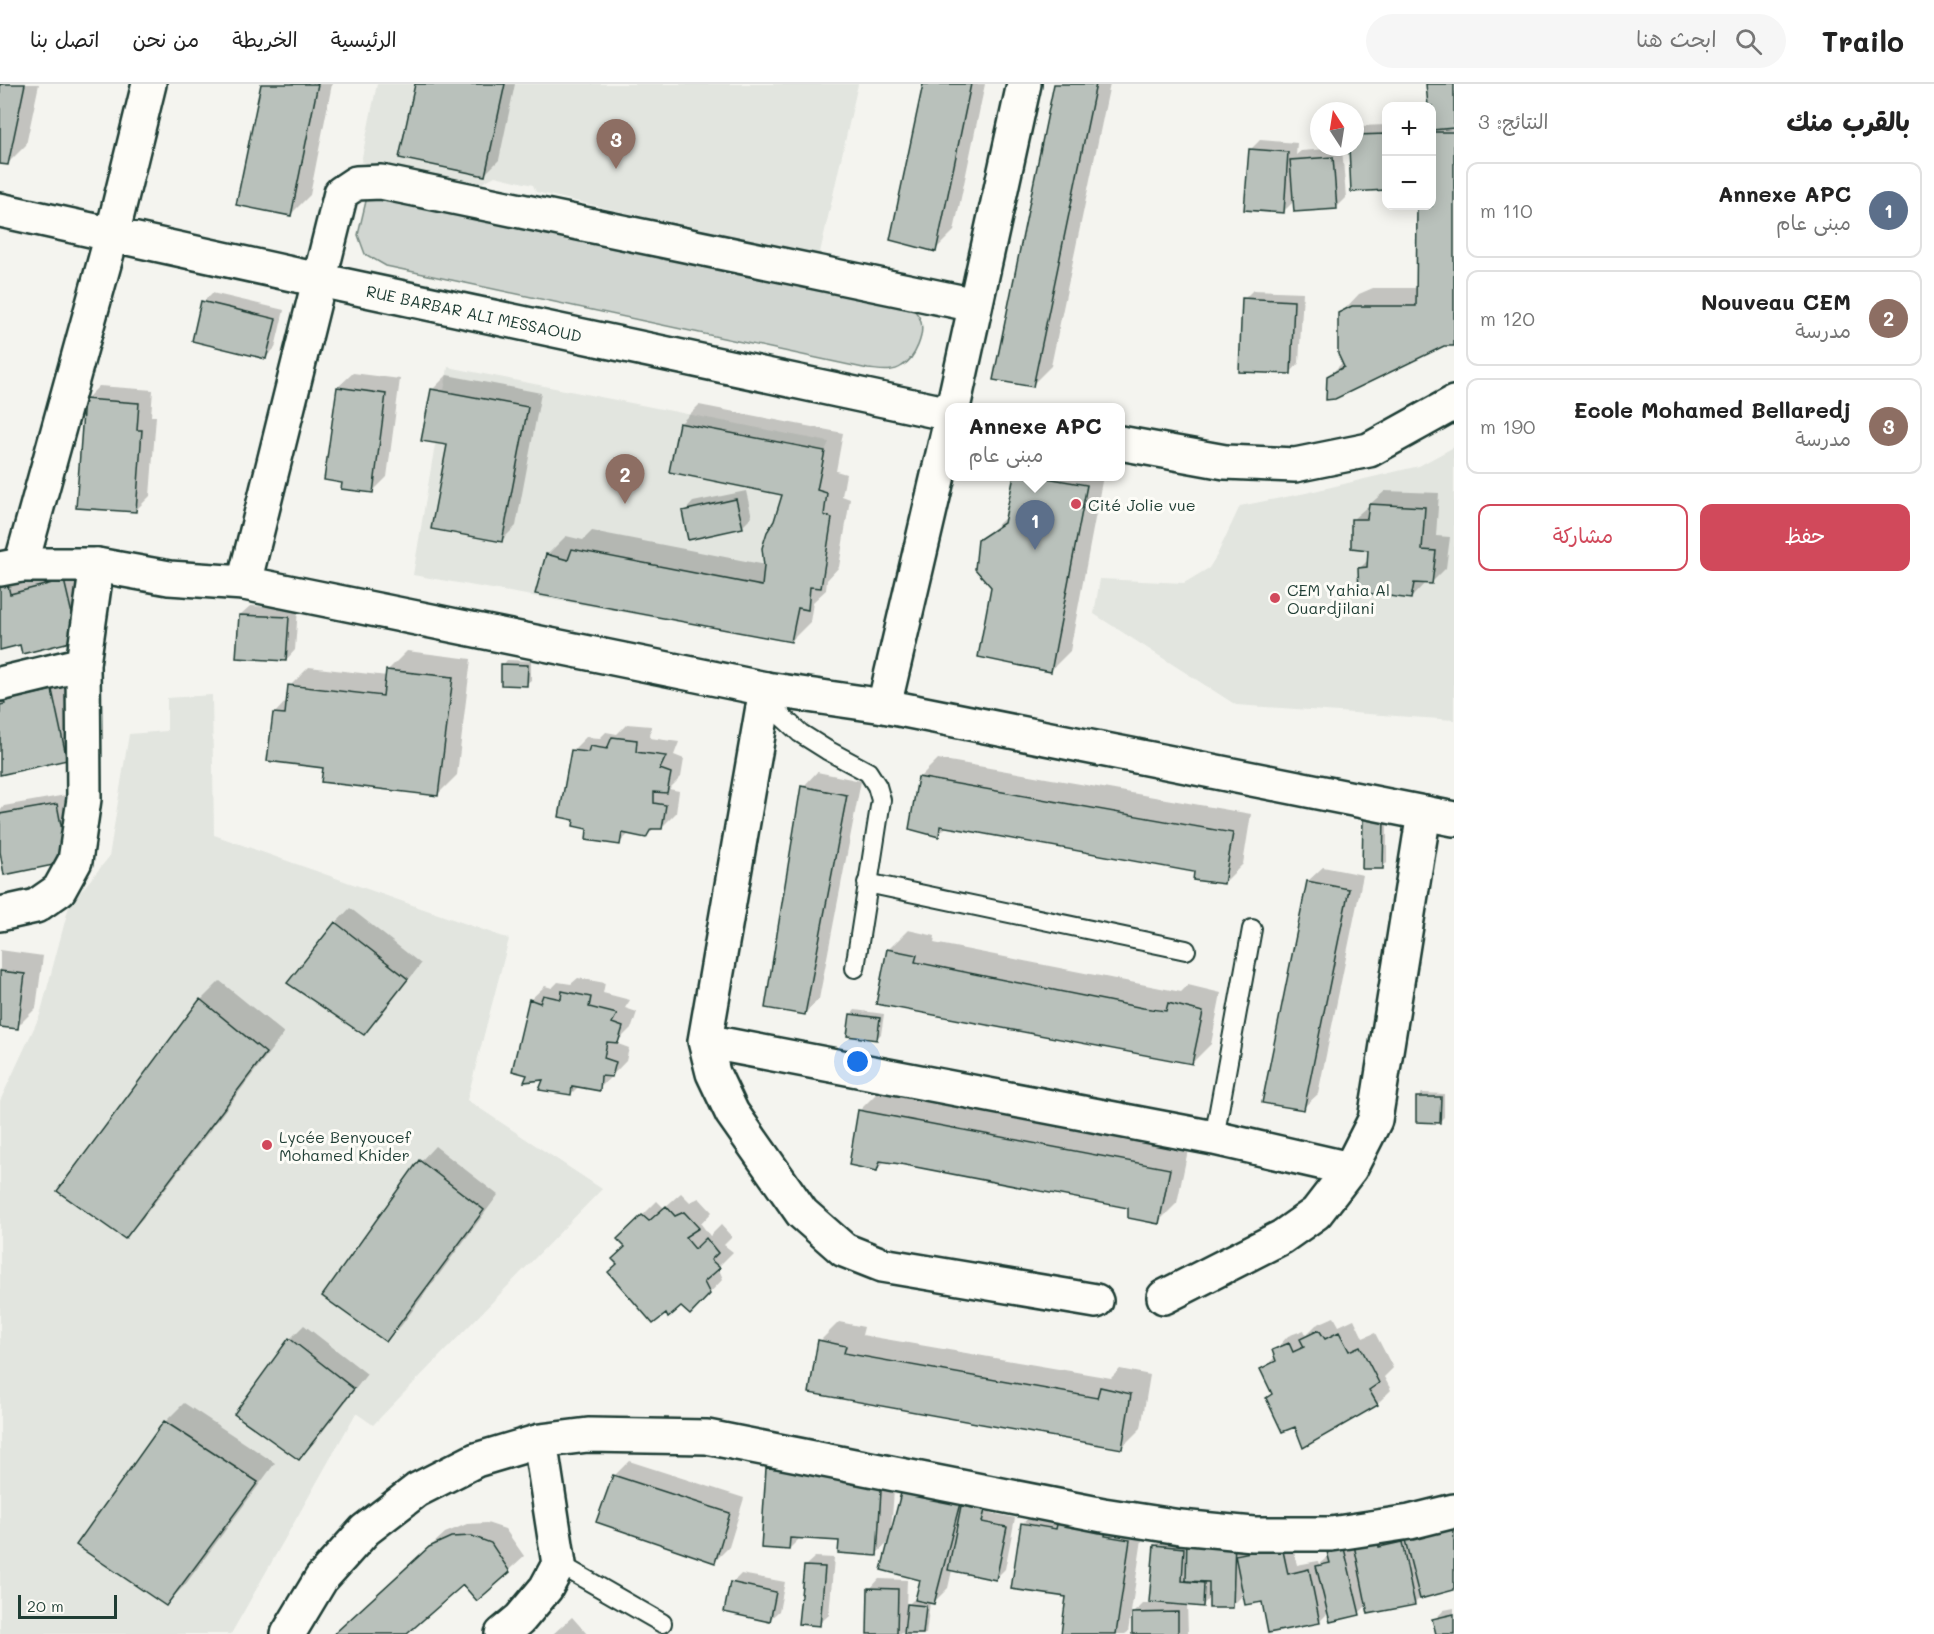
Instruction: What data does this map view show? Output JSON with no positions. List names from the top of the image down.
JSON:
{
  "streets": {
    "street": ["RUE BARBAR ALI MESSAOUD"]
  },
  "places": ["Cité Jolie vue", "CEM Yahia Al Ouardjilani", "Lycée Benyoucef Mohamed Khider"],
  "scale_bar": "20 m",
  "north": "top",
  "page": {
    "header": "Trailo",
    "search": "ابحث هنا",
    "nav": [
      "الرئيسية",
      "الخريطة",
      "من نحن",
      "اتصل بنا"
    ],
    "heading": ["بالقرب منك", "النتائج: 3"],
    "map_buttons": ["+", "−"],
    "pins": ["3", "2", "1"],
    "list": [
      {
        "mark": "1",
        "name": "Annexe APC",
        "note": "مبنى عام",
        "value": "110 m"
      },
      {
        "mark": "2",
        "name": "Nouveau CEM",
        "note": "مدرسة",
        "value": "120 m"
      },
      {
        "mark": "3",
        "name": "Ecole Mohamed Bellaredj",
        "note": "مدرسة",
        "value": "190 m"
      }
    ],
    "popup": ["Annexe APC", "مبنى عام"],
    "buttons": ["حفظ", "مشاركة"],
    "scale": "20 m"
  }
}
